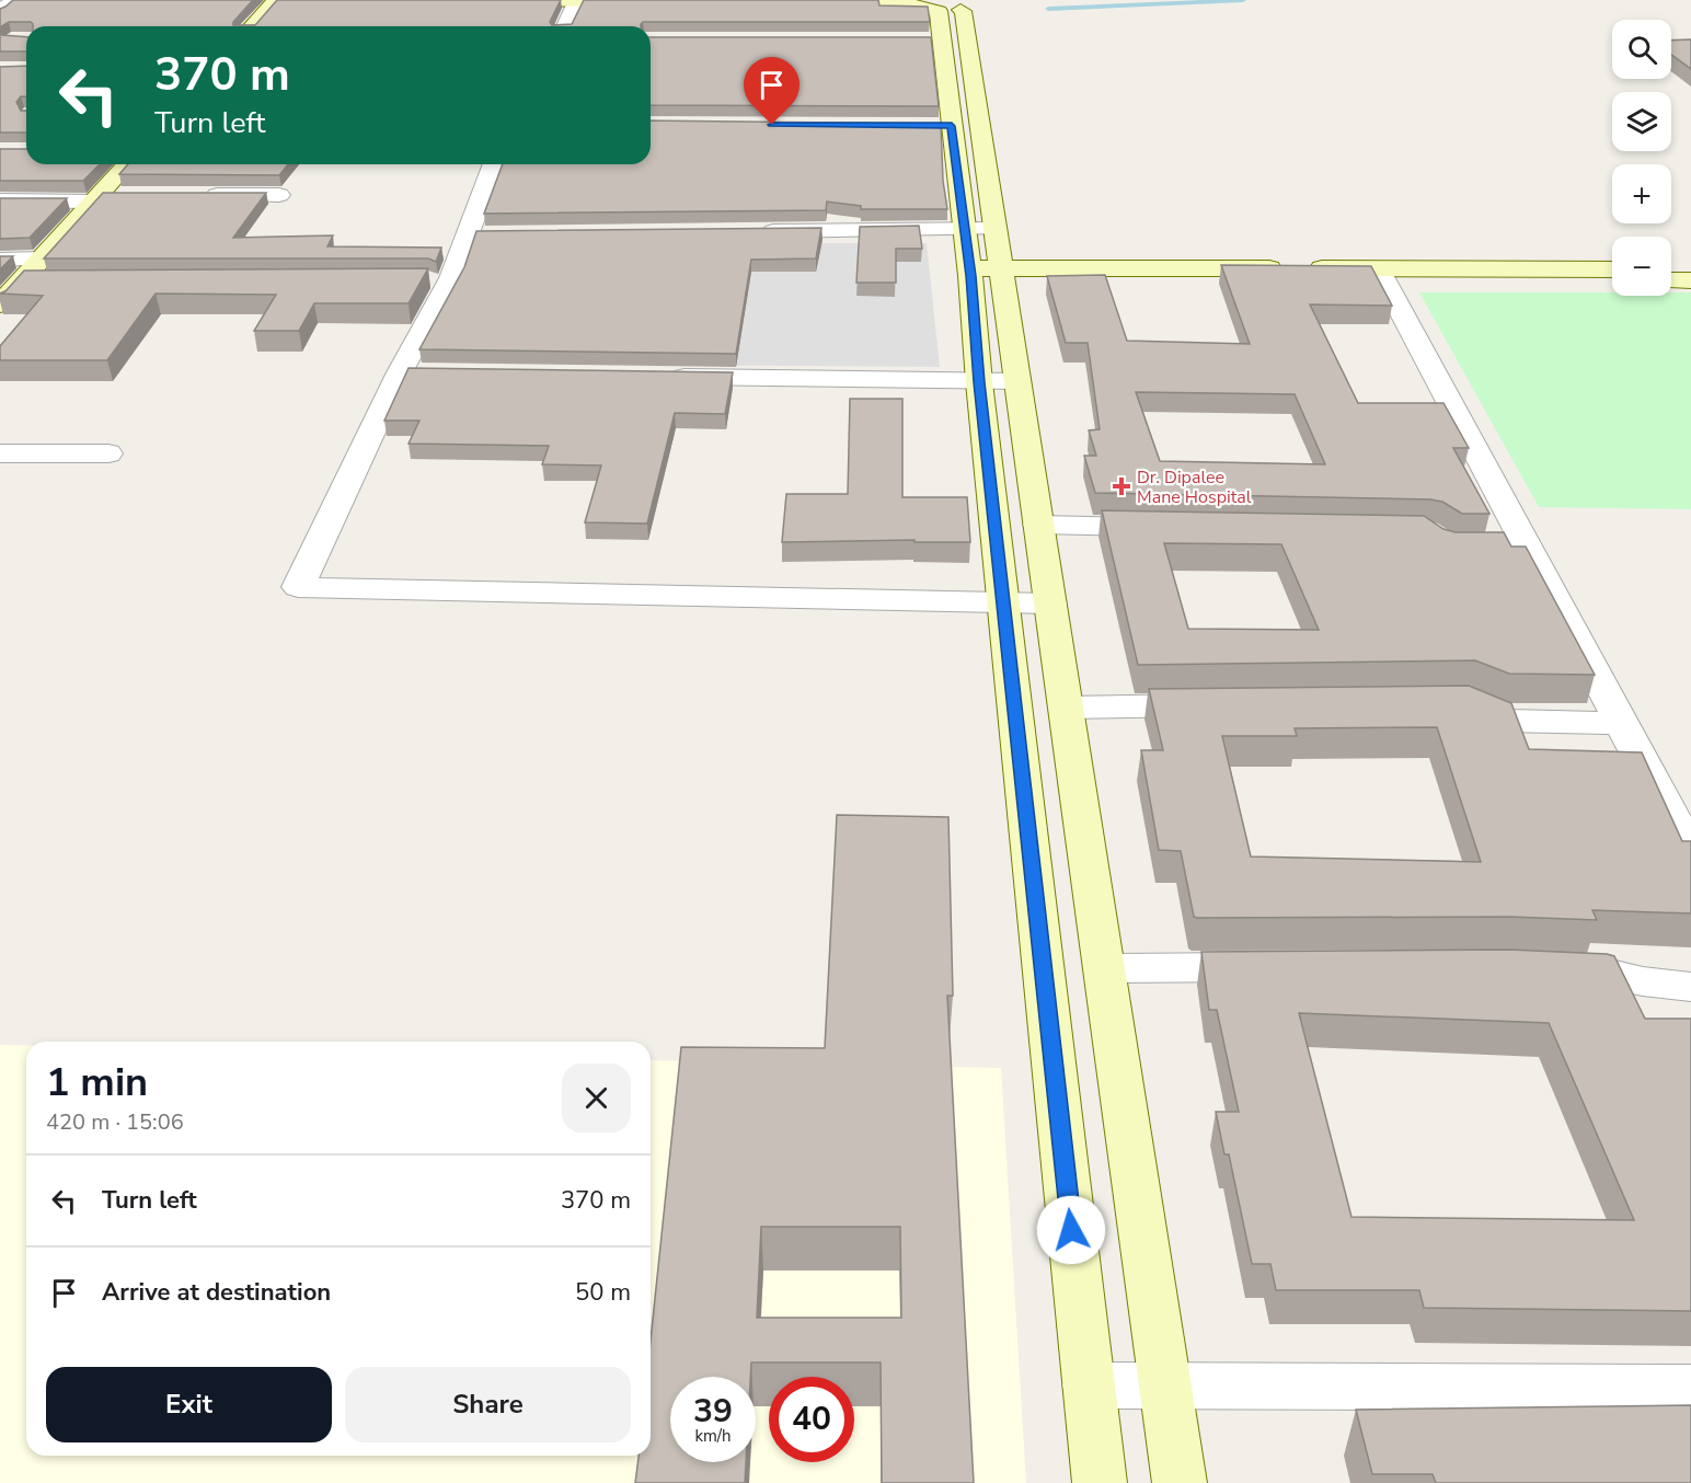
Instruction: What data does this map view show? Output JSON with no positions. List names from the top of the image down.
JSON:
{
  "places": {
    "health": ["Dr. Dipalee Mane Hospital"]
  },
  "page": {
    "map_buttons": ["+", "−"],
    "turn": ["370 m", "Turn left"],
    "heading": ["1 min", "420 m · 15:06"],
    "list": [
      {
        "name": "Turn left",
        "value": "370 m"
      },
      {
        "name": "Arrive at destination",
        "value": "50 m"
      }
    ],
    "buttons": ["Exit", "Share"],
    "speed": "39 km/h",
    "limit": "40"
  }
}
